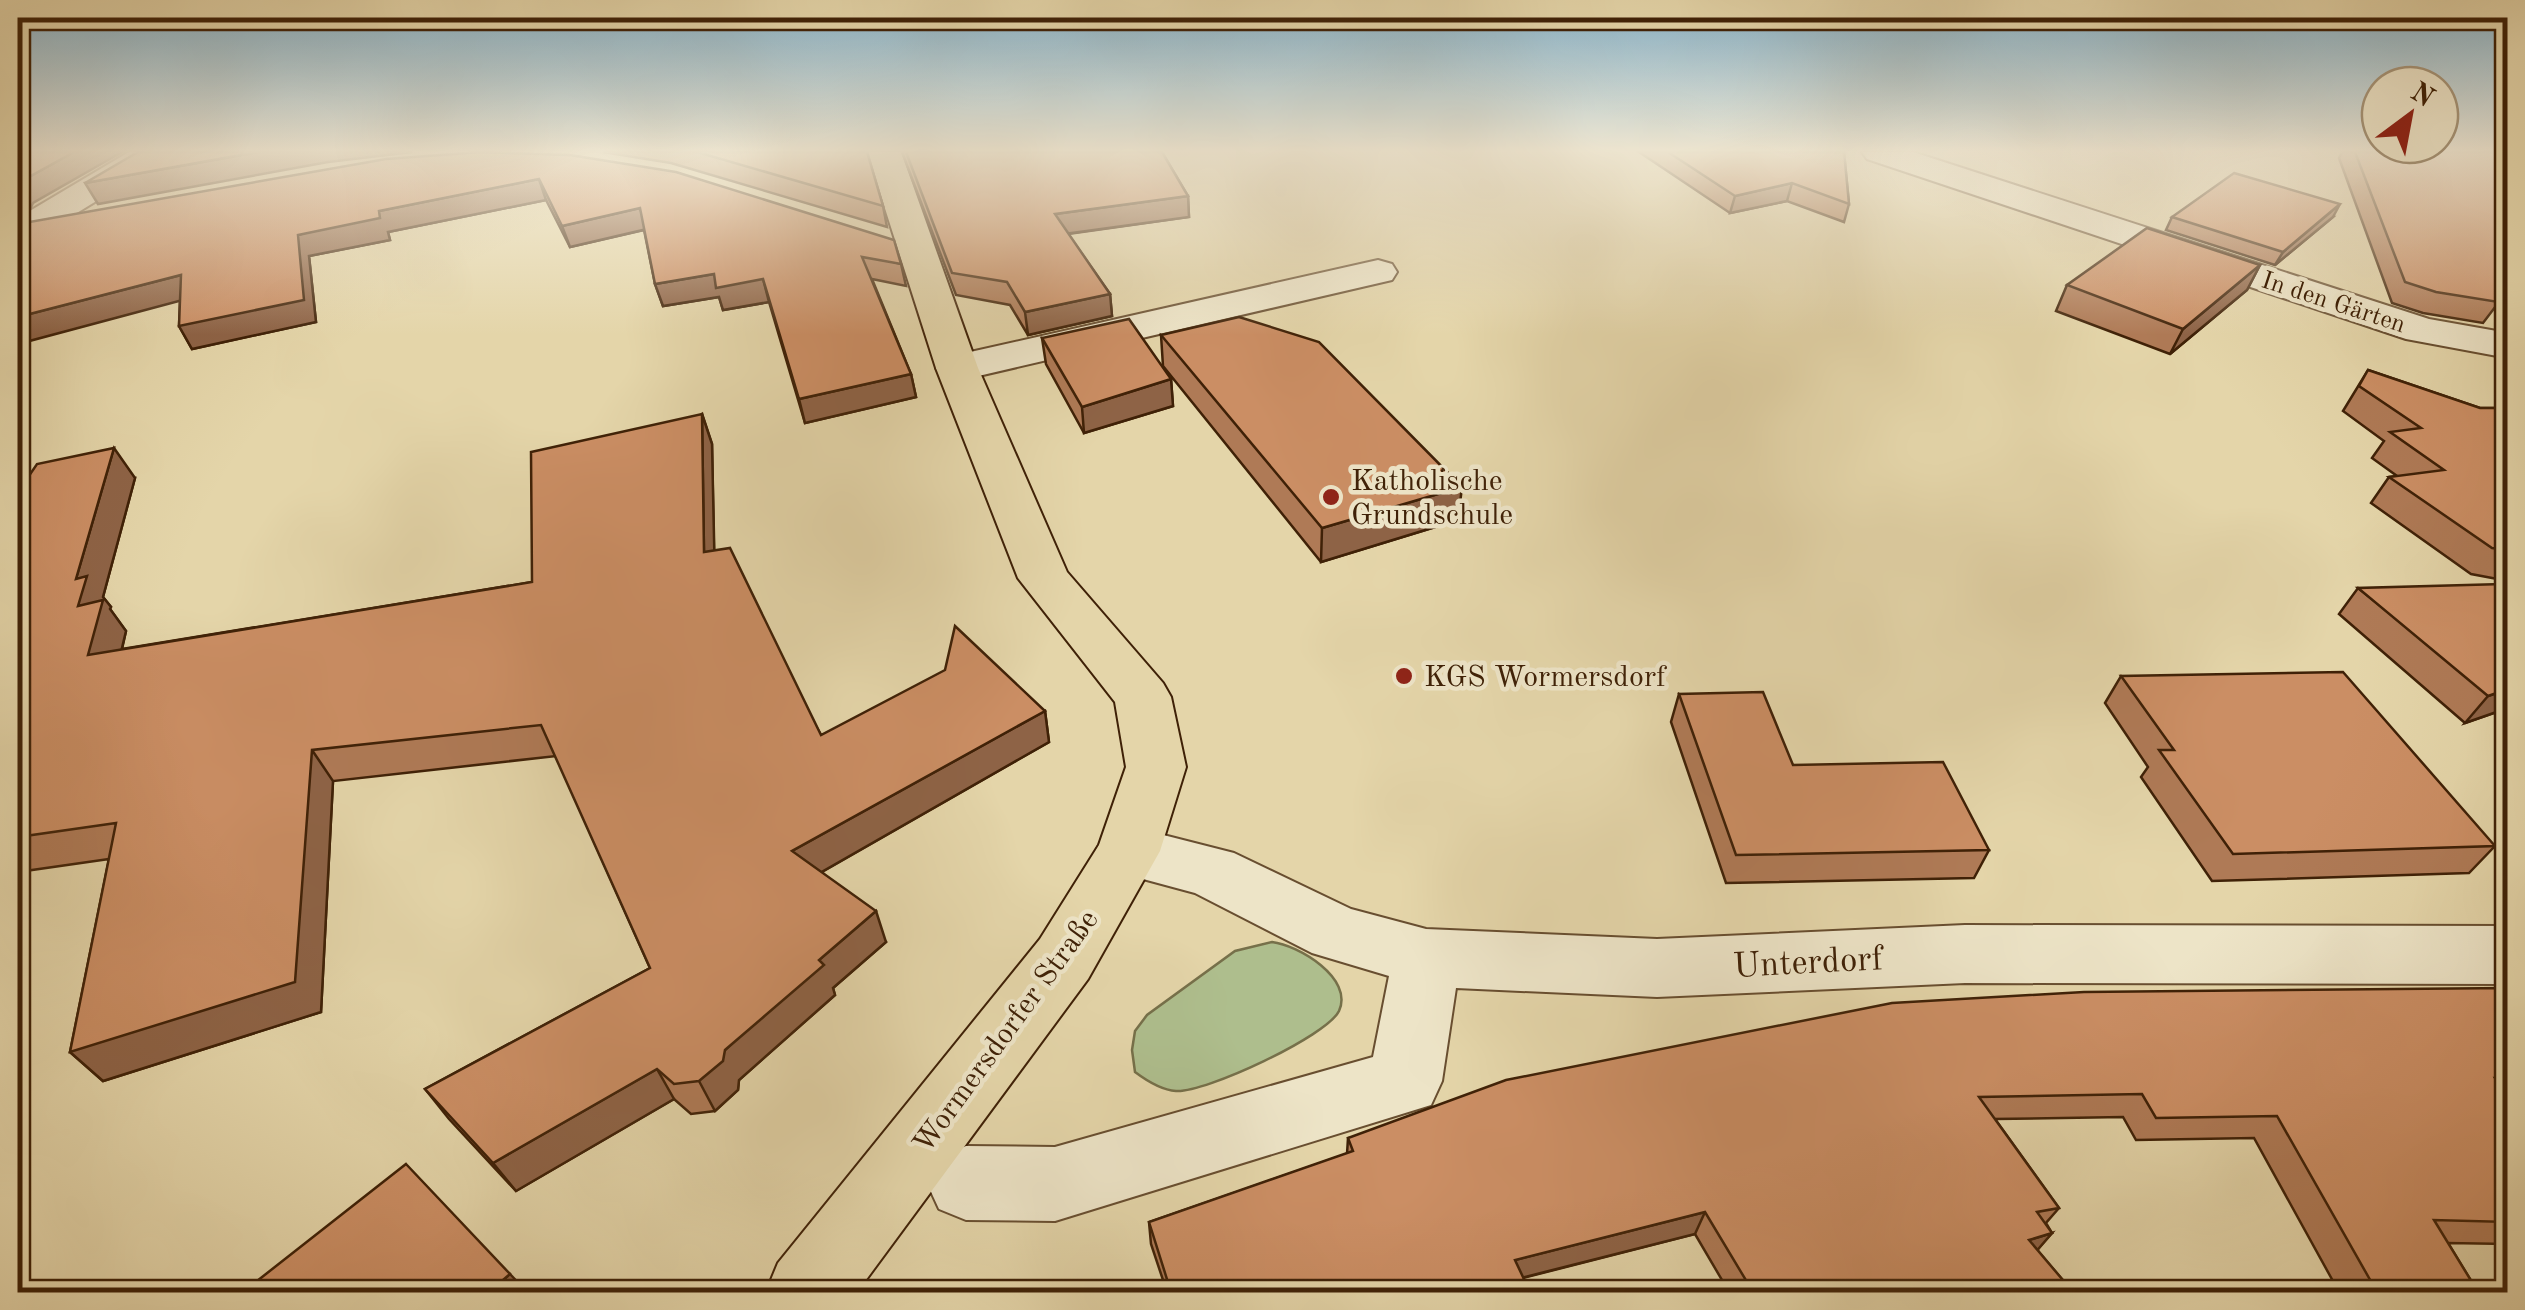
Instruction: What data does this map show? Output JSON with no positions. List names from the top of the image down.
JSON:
{
  "streets": {
    "main road": ["Wormersdorfer Straße"],
    "street": ["In den Gärten", "Unterdorf"]
  },
  "crossings": [
    ["Unterdorf", "Wormersdorfer Straße"]
  ],
  "places": ["Katholische Grundschule", "KGS Wormersdorf"],
  "north": "top right"
}
